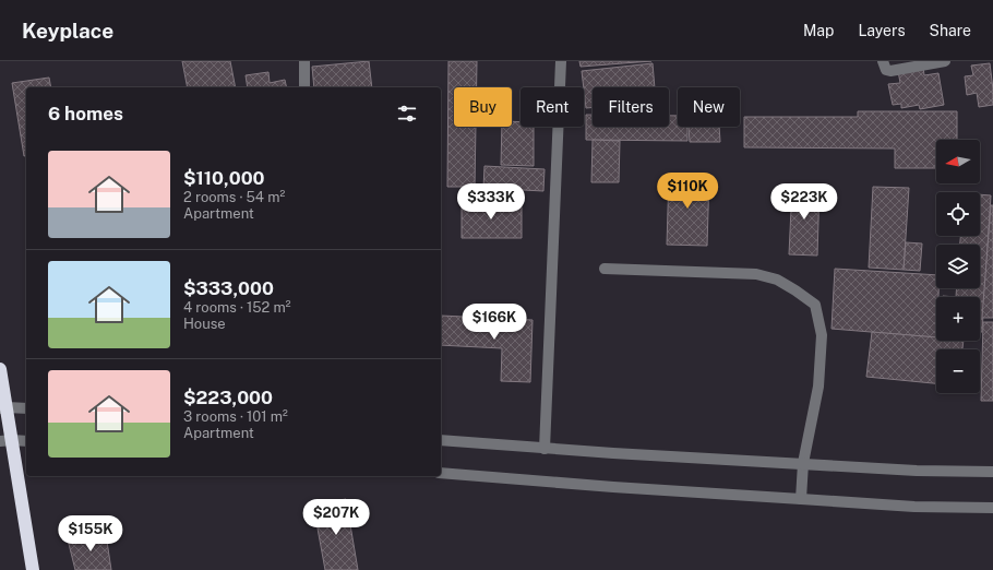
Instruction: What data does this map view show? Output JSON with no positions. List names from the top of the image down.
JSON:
{
  "north": "left",
  "page": {
    "header": "Keyplace",
    "nav": ["Map", "Layers", "Share"],
    "chip": [
      "Buy",
      "Rent",
      "Filters",
      "New"
    ],
    "heading": "6 homes",
    "map_buttons": ["+", "−"],
    "list": [
      {
        "name": "$110,000",
        "note": "2 rooms · 54 m² · Apartment"
      },
      {
        "name": "$333,000",
        "note": "4 rooms · 152 m² · House"
      },
      {
        "name": "$223,000",
        "note": "3 rooms · 101 m² · Apartment"
      }
    ],
    "price": [
      "$110K",
      "$333K",
      "$223K",
      "$166K",
      "$207K",
      "$155K"
    ]
  }
}
